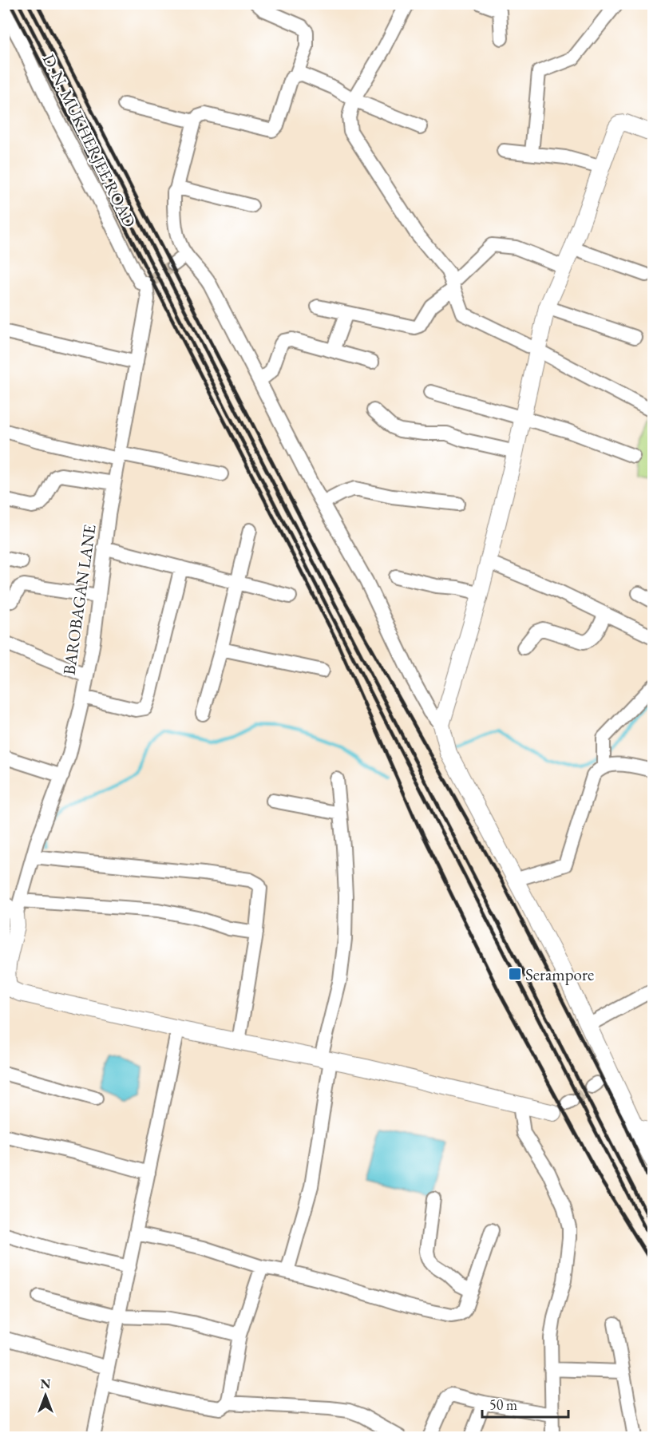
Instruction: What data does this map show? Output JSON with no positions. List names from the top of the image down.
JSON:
{
  "streets": {
    "street": ["D. N. MUKHERJEE ROAD", "BAROBAGAN LANE"]
  },
  "crossings": [
    ["D. N. MUKHERJEE ROAD", "BAROBAGAN LANE"]
  ],
  "places": {
    "transit": ["Serampore"]
  },
  "scale_bar": "50 m",
  "north": "top"
}
